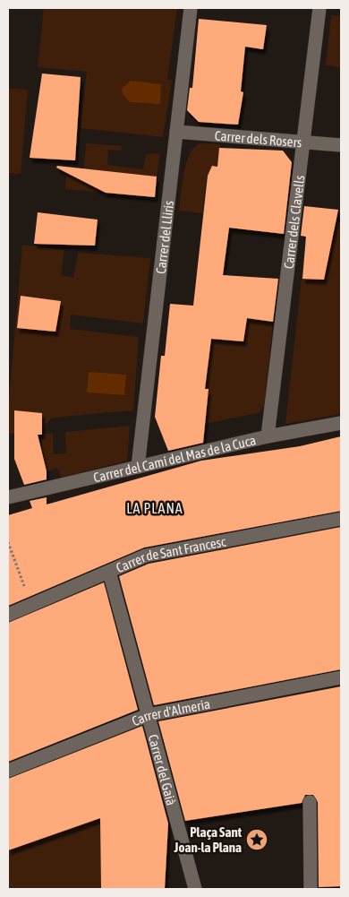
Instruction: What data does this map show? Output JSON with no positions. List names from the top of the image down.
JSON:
{
  "streets": {
    "street": [
      "Carrer dels Rosers",
      "Carrer dels Clavells",
      "Carrer del Lliris",
      "Carrer del Camí del Mas de la Cuca",
      "Carrer de Sant Francesc",
      "Carrer d'Almeria",
      "Carrer del Gaià"
    ]
  },
  "crossings": [
    ["Carrer dels Rosers", "Carrer dels Clavells"],
    ["Carrer dels Rosers", "Carrer del Lliris"],
    ["Carrer dels Clavells", "Carrer del Camí del Mas de la Cuca"],
    ["Carrer del Lliris", "Carrer del Camí del Mas de la Cuca"],
    ["Carrer de Sant Francesc", "Carrer del Gaià"],
    ["Carrer d'Almeria", "Carrer del Gaià"]
  ],
  "districts": ["LA PLANA"],
  "places": {
    "place": ["Plaça Sant Joan-la Plana"]
  }
}
